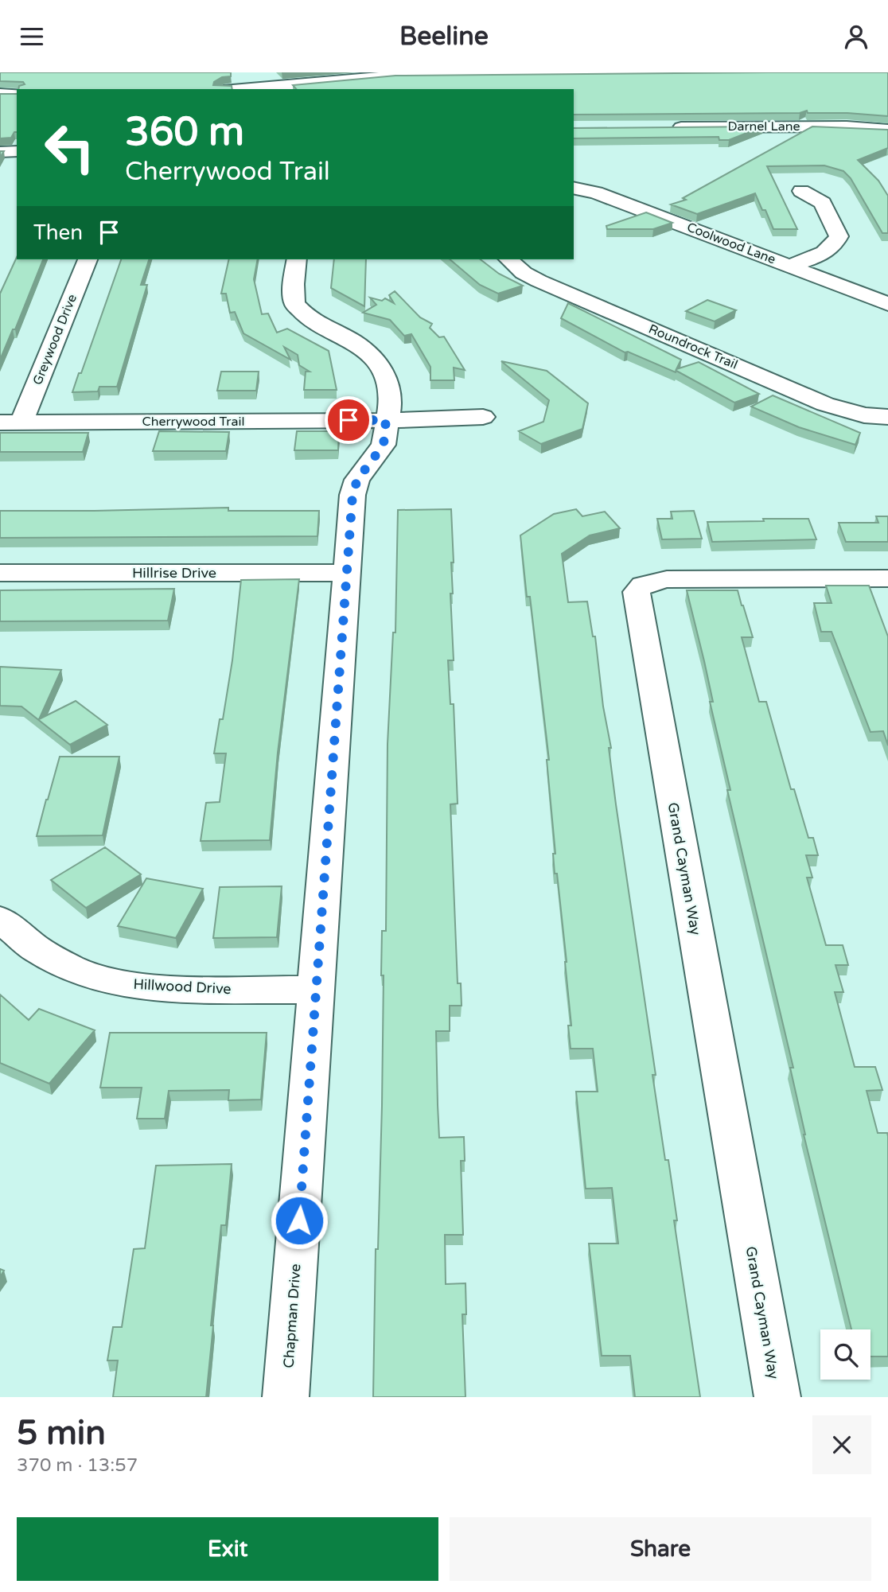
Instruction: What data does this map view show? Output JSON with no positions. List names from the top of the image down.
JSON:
{
  "streets": {
    "street": [
      "Darnel Lane",
      "Coolwood Lane",
      "Greywood Drive",
      "Roundrock Trail",
      "Cherrywood Trail",
      "Hillrise Drive",
      "Grand Cayman Way",
      "Hillwood Drive",
      "Chapman Drive"
    ]
  },
  "crossings": [
    ["Greywood Drive", "Cherrywood Trail"],
    ["Cherrywood Trail", "Chapman Drive"],
    ["Hillrise Drive", "Chapman Drive"],
    ["Hillwood Drive", "Chapman Drive"]
  ],
  "page": {
    "header": "Beeline",
    "turn": ["360 m", "Cherrywood Trail"],
    "then": "Then",
    "heading": ["5 min", "370 m · 13:57"],
    "buttons": ["Exit", "Share"]
  }
}
